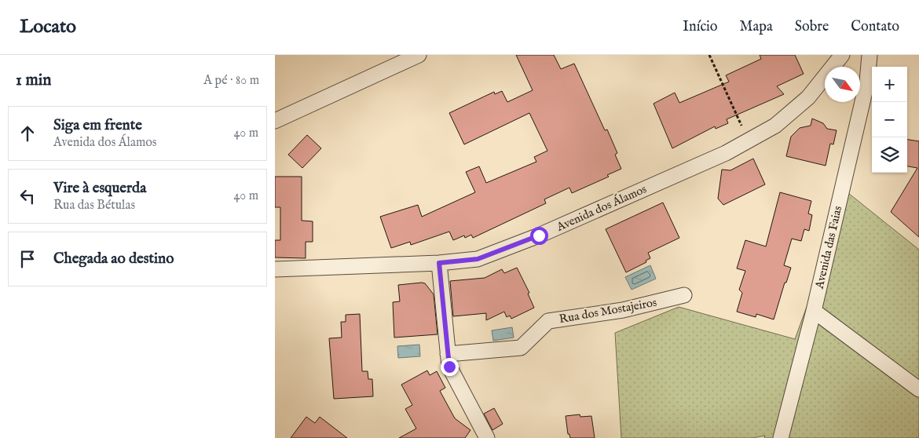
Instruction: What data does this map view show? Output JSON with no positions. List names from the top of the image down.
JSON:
{
  "streets": {
    "street": ["Avenida dos Álamos", "Avenida das Faias", "Rua dos Mostajeiros"]
  },
  "north": "bottom right",
  "page": {
    "header": "Locato",
    "nav": [
      "Início",
      "Mapa",
      "Sobre",
      "Contato"
    ],
    "heading": ["1 min", "A pé · 80 m"],
    "map_buttons": ["+", "−"],
    "list": [
      ["Siga em frente", "Avenida dos Álamos", "40 m"],
      ["Vire à esquerda", "Rua das Bétulas", "40 m"],
      "Chegada ao destino"
    ]
  }
}
